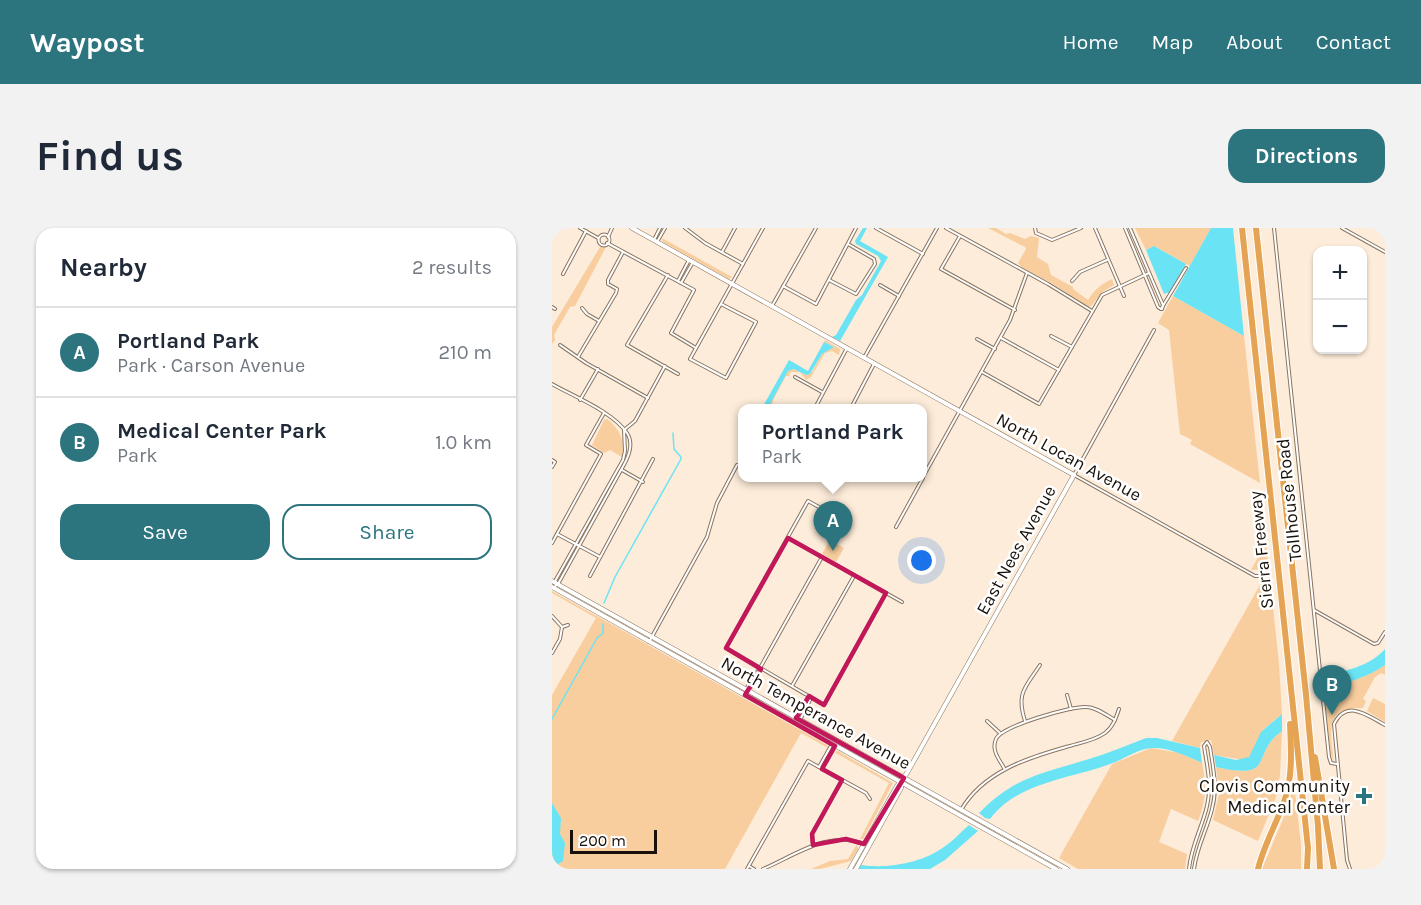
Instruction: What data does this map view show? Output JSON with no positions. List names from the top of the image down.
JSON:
{
  "streets": {
    "highway": ["Sierra Freeway"],
    "main road": ["North Locan Avenue", "East Nees Avenue", "North Temperance Avenue"],
    "street": ["Tollhouse Road"]
  },
  "crossings": [
    ["North Locan Avenue", "East Nees Avenue"],
    ["East Nees Avenue", "North Temperance Avenue"]
  ],
  "places": {
    "health": ["Clovis Community Medical Center"]
  },
  "scale_bar": "200 m",
  "page": {
    "header": "Waypost",
    "nav": [
      "Home",
      "Map",
      "About",
      "Contact"
    ],
    "buttons": [
      "Directions",
      ["Save", "Share"]
    ],
    "title": "Find us",
    "heading": ["Nearby", "2 results"],
    "map_buttons": ["+", "−"],
    "list": [
      {
        "mark": "A",
        "name": "Portland Park",
        "note": "Park · Carson Avenue",
        "value": "210 m"
      },
      {
        "mark": "B",
        "name": "Medical Center Park",
        "note": "Park",
        "value": "1.0 km"
      }
    ],
    "popup": ["Portland Park", "Park"],
    "pins": ["A", "B"],
    "scale": "200 m"
  }
}
